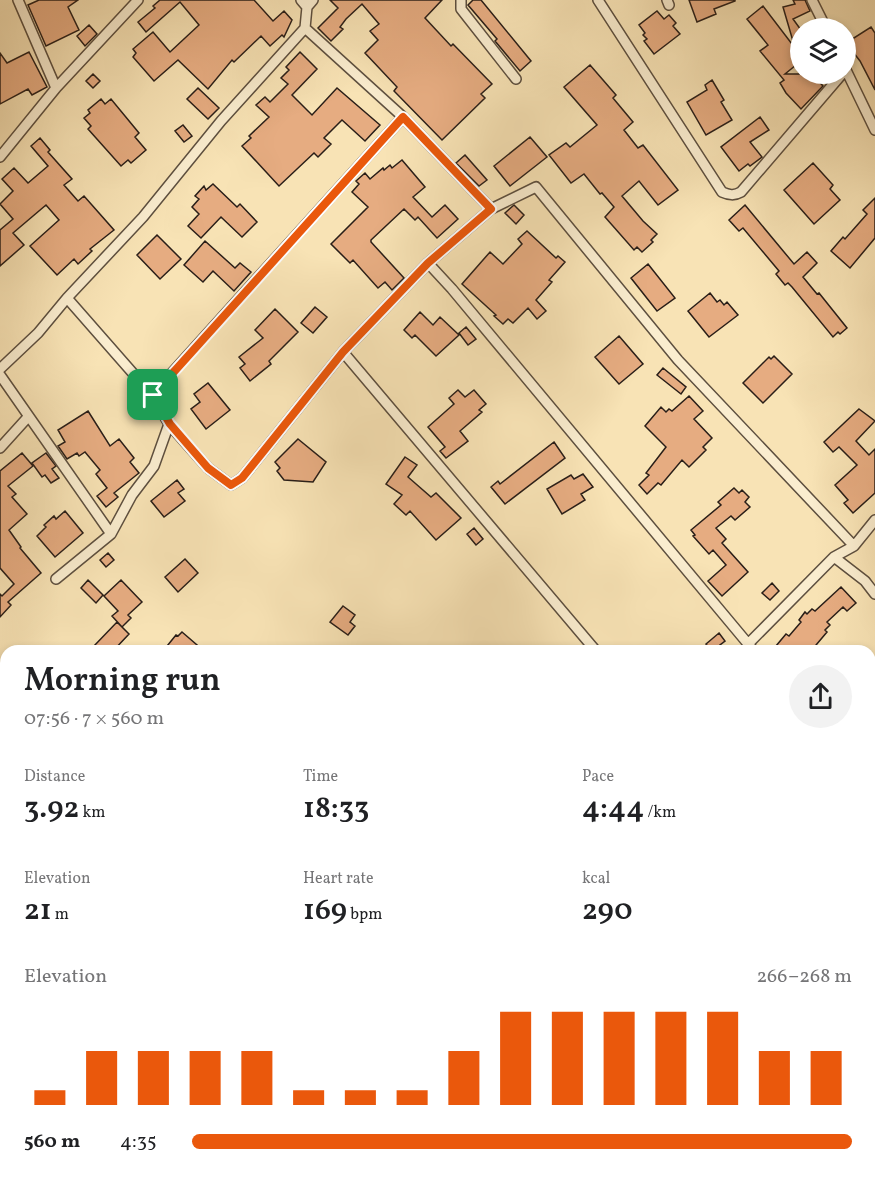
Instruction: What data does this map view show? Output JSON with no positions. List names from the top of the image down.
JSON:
{
  "page": {
    "heading": ["Morning run", "07:56 · 7 × 560 m"],
    "stats": [
      ["Distance", "3.92 km"],
      ["Time", "18:33"],
      ["Pace", "4:44 /km"],
      ["Elevation", "21 m"],
      ["Heart rate", "169 bpm"],
      ["kcal", "290"]
    ],
    "chart": ["Elevation", "266–268 m"],
    "list": [
      {
        "name": "560 m",
        "note": "4:35"
      }
    ]
  }
}
